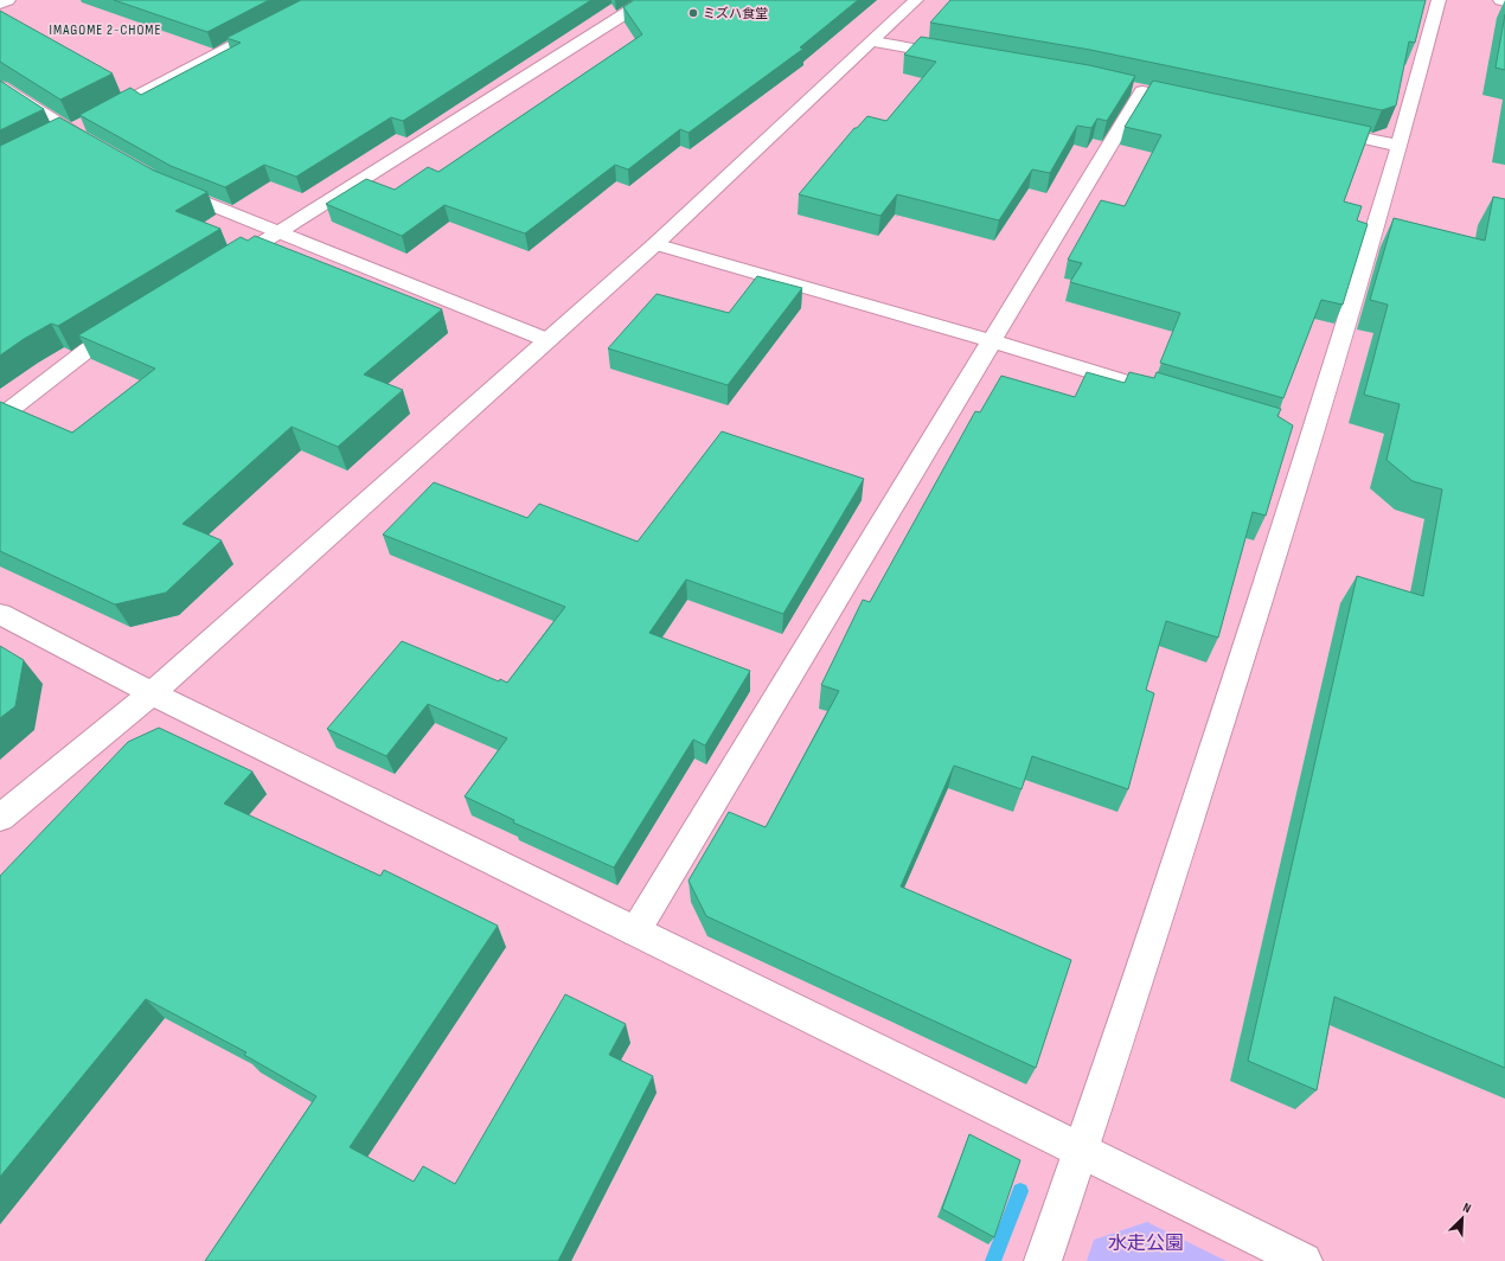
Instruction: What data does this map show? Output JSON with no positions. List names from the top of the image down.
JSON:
{
  "districts": ["IMAGOME 2-CHOME"],
  "parks": ["水走公園"],
  "places": ["ミズハ食堂"],
  "north": "top right"
}
